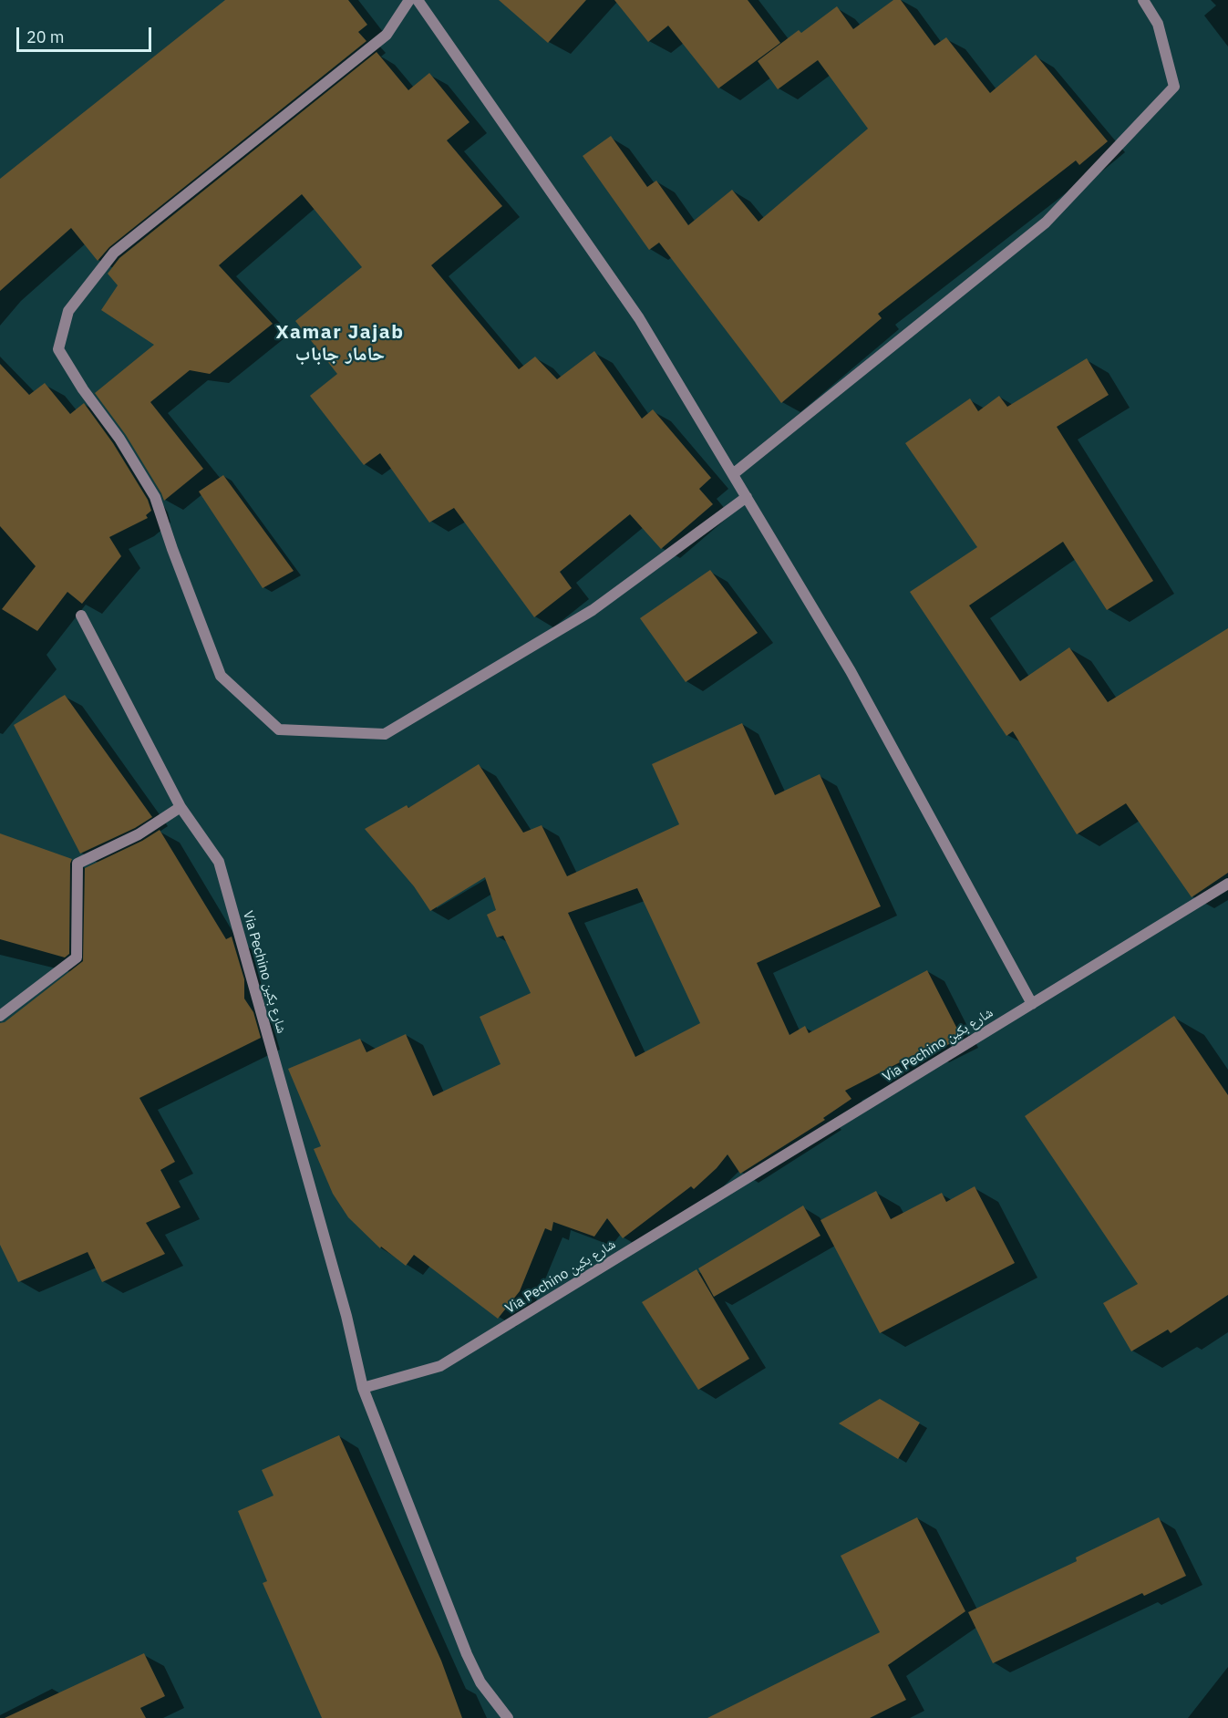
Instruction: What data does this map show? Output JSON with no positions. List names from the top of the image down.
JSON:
{
  "streets": {
    "street": ["Via Pechino شارع بكين"]
  },
  "districts": ["Xamar Jajab حامار جاباب"],
  "scale_bar": "20 m"
}
